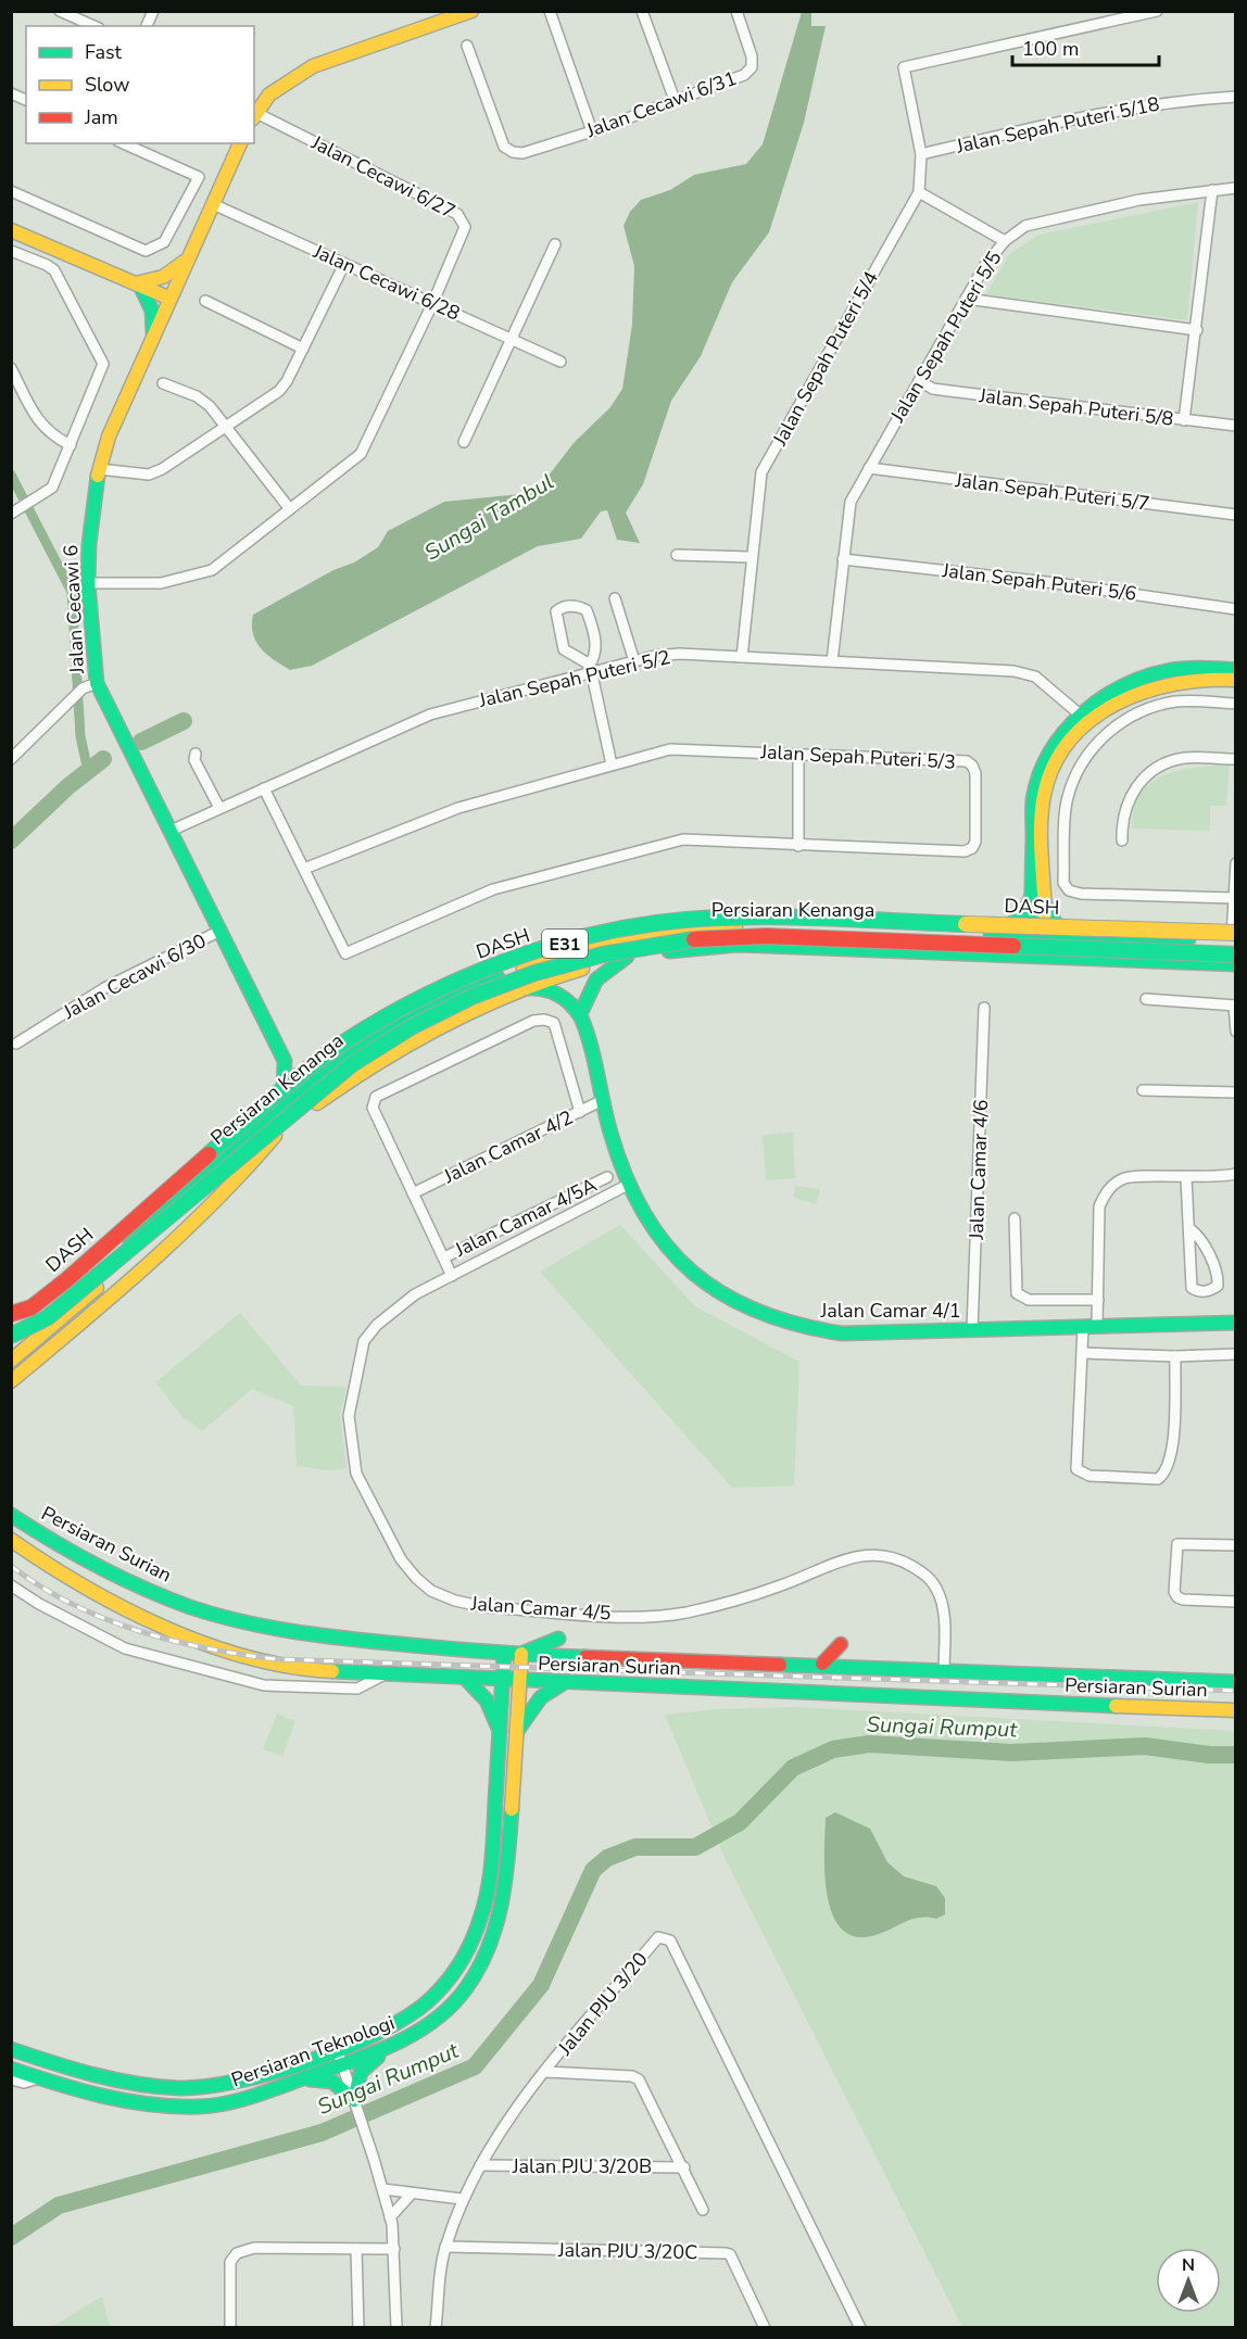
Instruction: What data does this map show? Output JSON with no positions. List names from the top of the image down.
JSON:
{
  "streets": {
    "main road": [
      "Jalan Cecawi 6",
      "DASH",
      "Persiaran Kenanga",
      "E31",
      "Jalan Camar 4/1",
      "Persiaran Surian",
      "Persiaran Teknologi"
    ],
    "street": [
      "Jalan Cecawi 6/31",
      "Jalan Sepah Puteri 5/18",
      "Jalan Cecawi 6/27",
      "Jalan Cecawi 6/28",
      "Jalan Sepah Puteri 5/5",
      "Jalan Sepah Puteri 5/4",
      "Jalan Sepah Puteri 5/8",
      "Jalan Sepah Puteri 5/7",
      "Jalan Sepah Puteri 5/6",
      "Jalan Sepah Puteri 5/2",
      "Jalan Sepah Puteri 5/3",
      "Jalan Cecawi 6/30",
      "Jalan Camar 4/2",
      "Jalan Camar 4/6",
      "Jalan Camar 4/5A",
      "Jalan Camar 4/5",
      "Jalan PJU 3/20",
      "Jalan PJU 3/20B",
      "Jalan PJU 3/20C"
    ]
  },
  "crossings": [
    ["Jalan Sepah Puteri 5/18", "Jalan Sepah Puteri 5/4"],
    ["Jalan Cecawi 6/27", "Jalan Cecawi 6/28"],
    ["Jalan Cecawi 6/28", "Jalan Cecawi 6"],
    ["Jalan Sepah Puteri 5/5", "Jalan Sepah Puteri 5/8"],
    ["Jalan Sepah Puteri 5/5", "Jalan Sepah Puteri 5/7"],
    ["Jalan Sepah Puteri 5/5", "Jalan Sepah Puteri 5/6"],
    ["Jalan Sepah Puteri 5/5", "Jalan Sepah Puteri 5/2"],
    ["Jalan Sepah Puteri 5/4", "Jalan Sepah Puteri 5/2"],
    ["Jalan Cecawi 6", "Jalan Sepah Puteri 5/2"],
    ["Jalan Cecawi 6", "Jalan Cecawi 6/30"],
    ["DASH", "Persiaran Kenanga"],
    ["Jalan Camar 4/2", "Jalan Camar 4/1"],
    ["Jalan Camar 4/6", "Jalan Camar 4/1"],
    ["Jalan Camar 4/1", "Jalan Camar 4/5"],
    ["Persiaran Surian", "Jalan Camar 4/5"],
    ["Persiaran Surian", "Persiaran Teknologi"],
    ["Jalan PJU 3/20", "Jalan PJU 3/20B"],
    ["Jalan PJU 3/20", "Jalan PJU 3/20C"]
  ],
  "water": ["Sungai Tambul", "Sungai Rumput"],
  "legend": ["Fast", "Slow", "Jam"],
  "scale_bar": "100 m",
  "north": "top"
}
